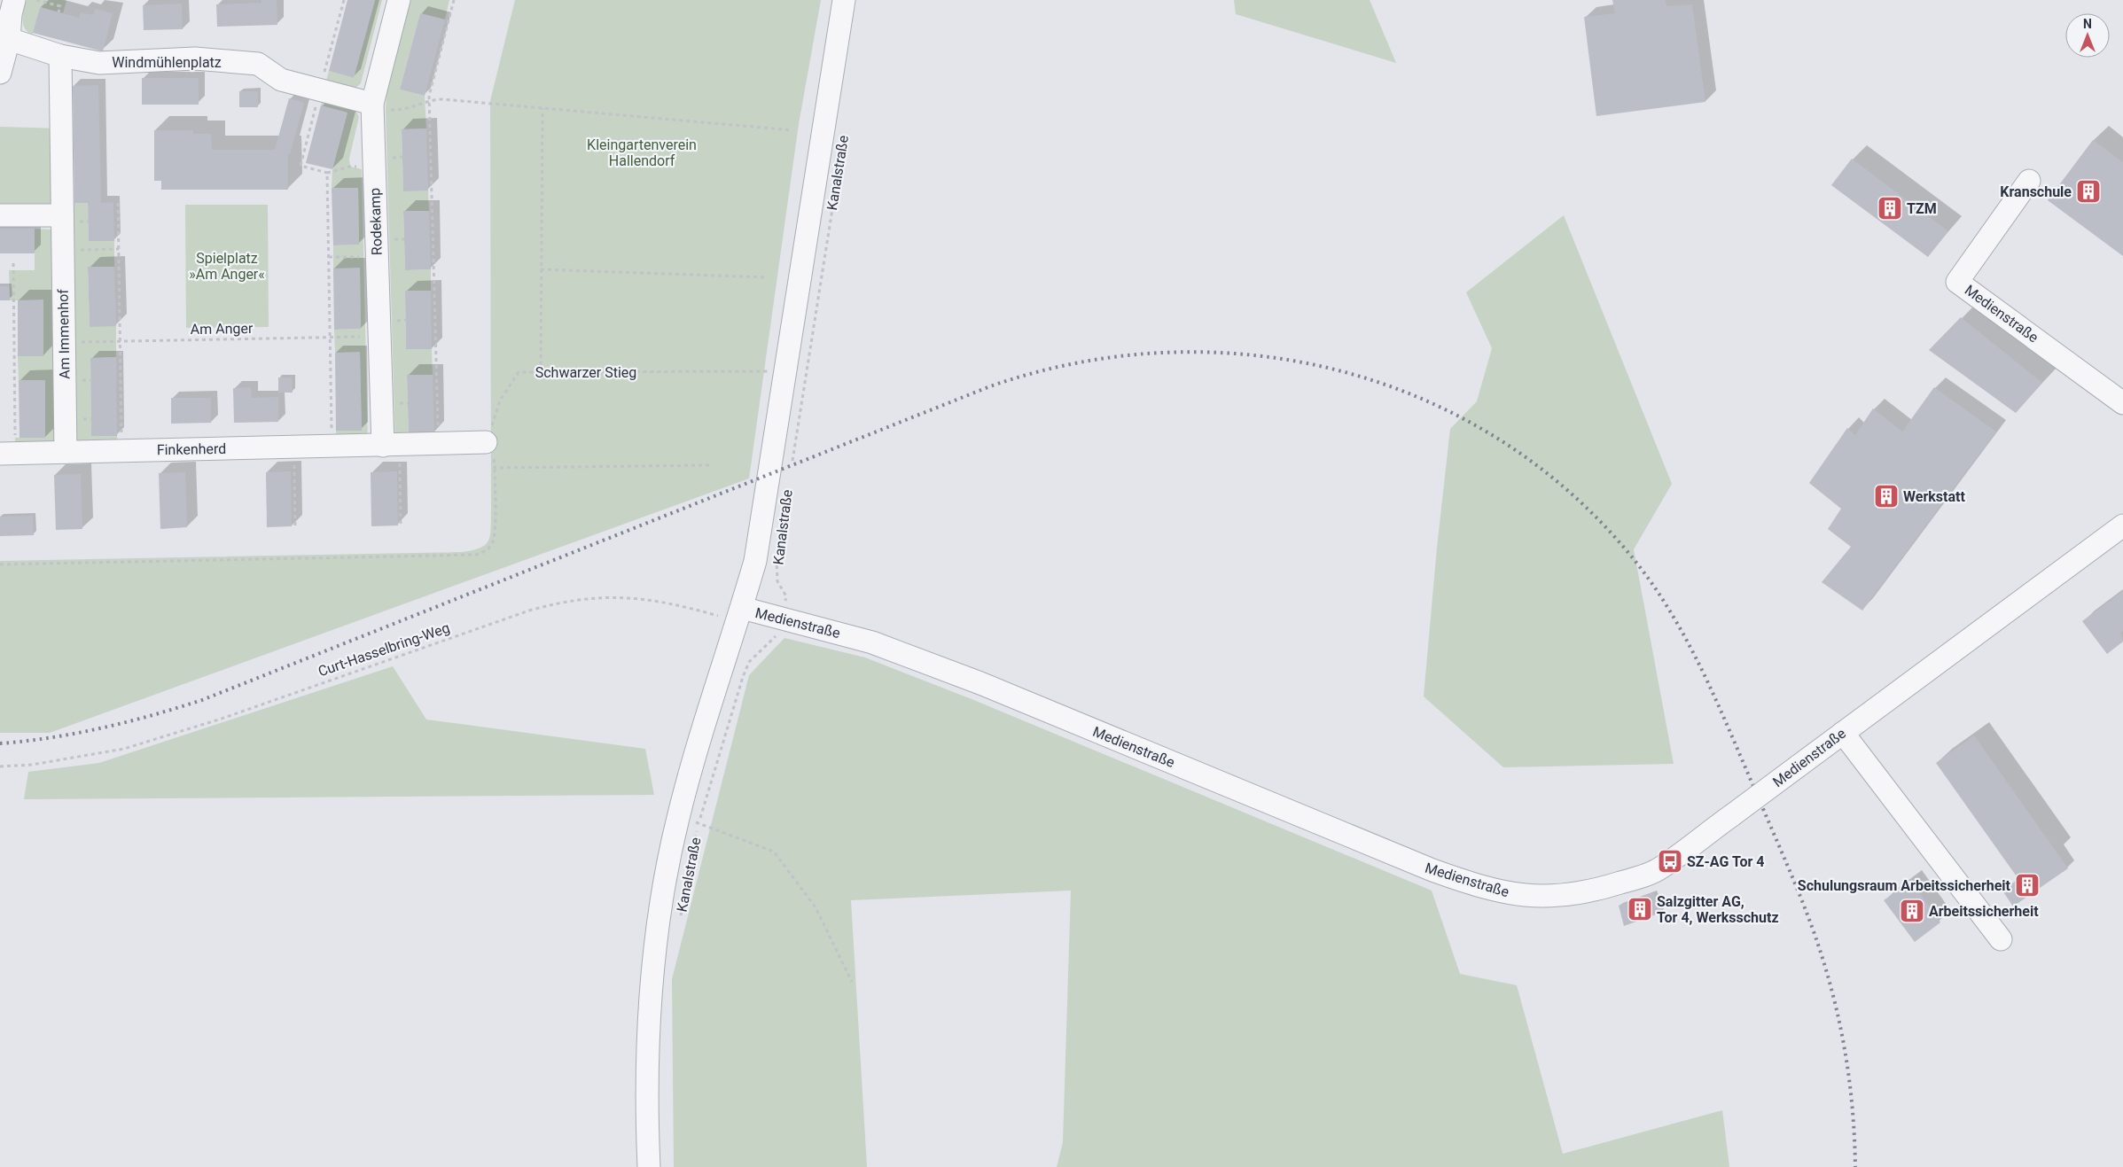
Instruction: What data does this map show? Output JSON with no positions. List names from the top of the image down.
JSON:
{
  "streets": {
    "street": [
      "Windmühlenplatz",
      "Kanalstraße",
      "Rodekamp",
      "Medienstraße",
      "Am Immenhof",
      "Finkenherd"
    ],
    "path": ["Am Anger", "Schwarzer Stieg", "Curt-Hasselbring-Weg"]
  },
  "crossings": [
    ["Windmühlenplatz", "Rodekamp"],
    ["Windmühlenplatz", "Am Immenhof"],
    ["Kanalstraße", "Medienstraße"],
    ["Kanalstraße", "Schwarzer Stieg"],
    ["Kanalstraße", "Curt-Hasselbring-Weg"],
    ["Rodekamp", "Am Anger"],
    ["Rodekamp", "Finkenherd"],
    ["Medienstraße", "Curt-Hasselbring-Weg"],
    ["Am Anger", "Am Immenhof"],
    ["Am Immenhof", "Finkenherd"]
  ],
  "parks": ["Kleingartenverein Hallendorf", "Spielplatz »Am Anger«"],
  "places": {
    "building": [
      "Kranschule",
      "TZM",
      "Werkstatt",
      "Schulungsraum Arbeitssicherheit",
      "Salzgitter AG, Tor 4, Werksschutz",
      "Arbeitssicherheit"
    ],
    "bus stop": ["SZ-AG Tor 4"]
  },
  "north": "top"
}
